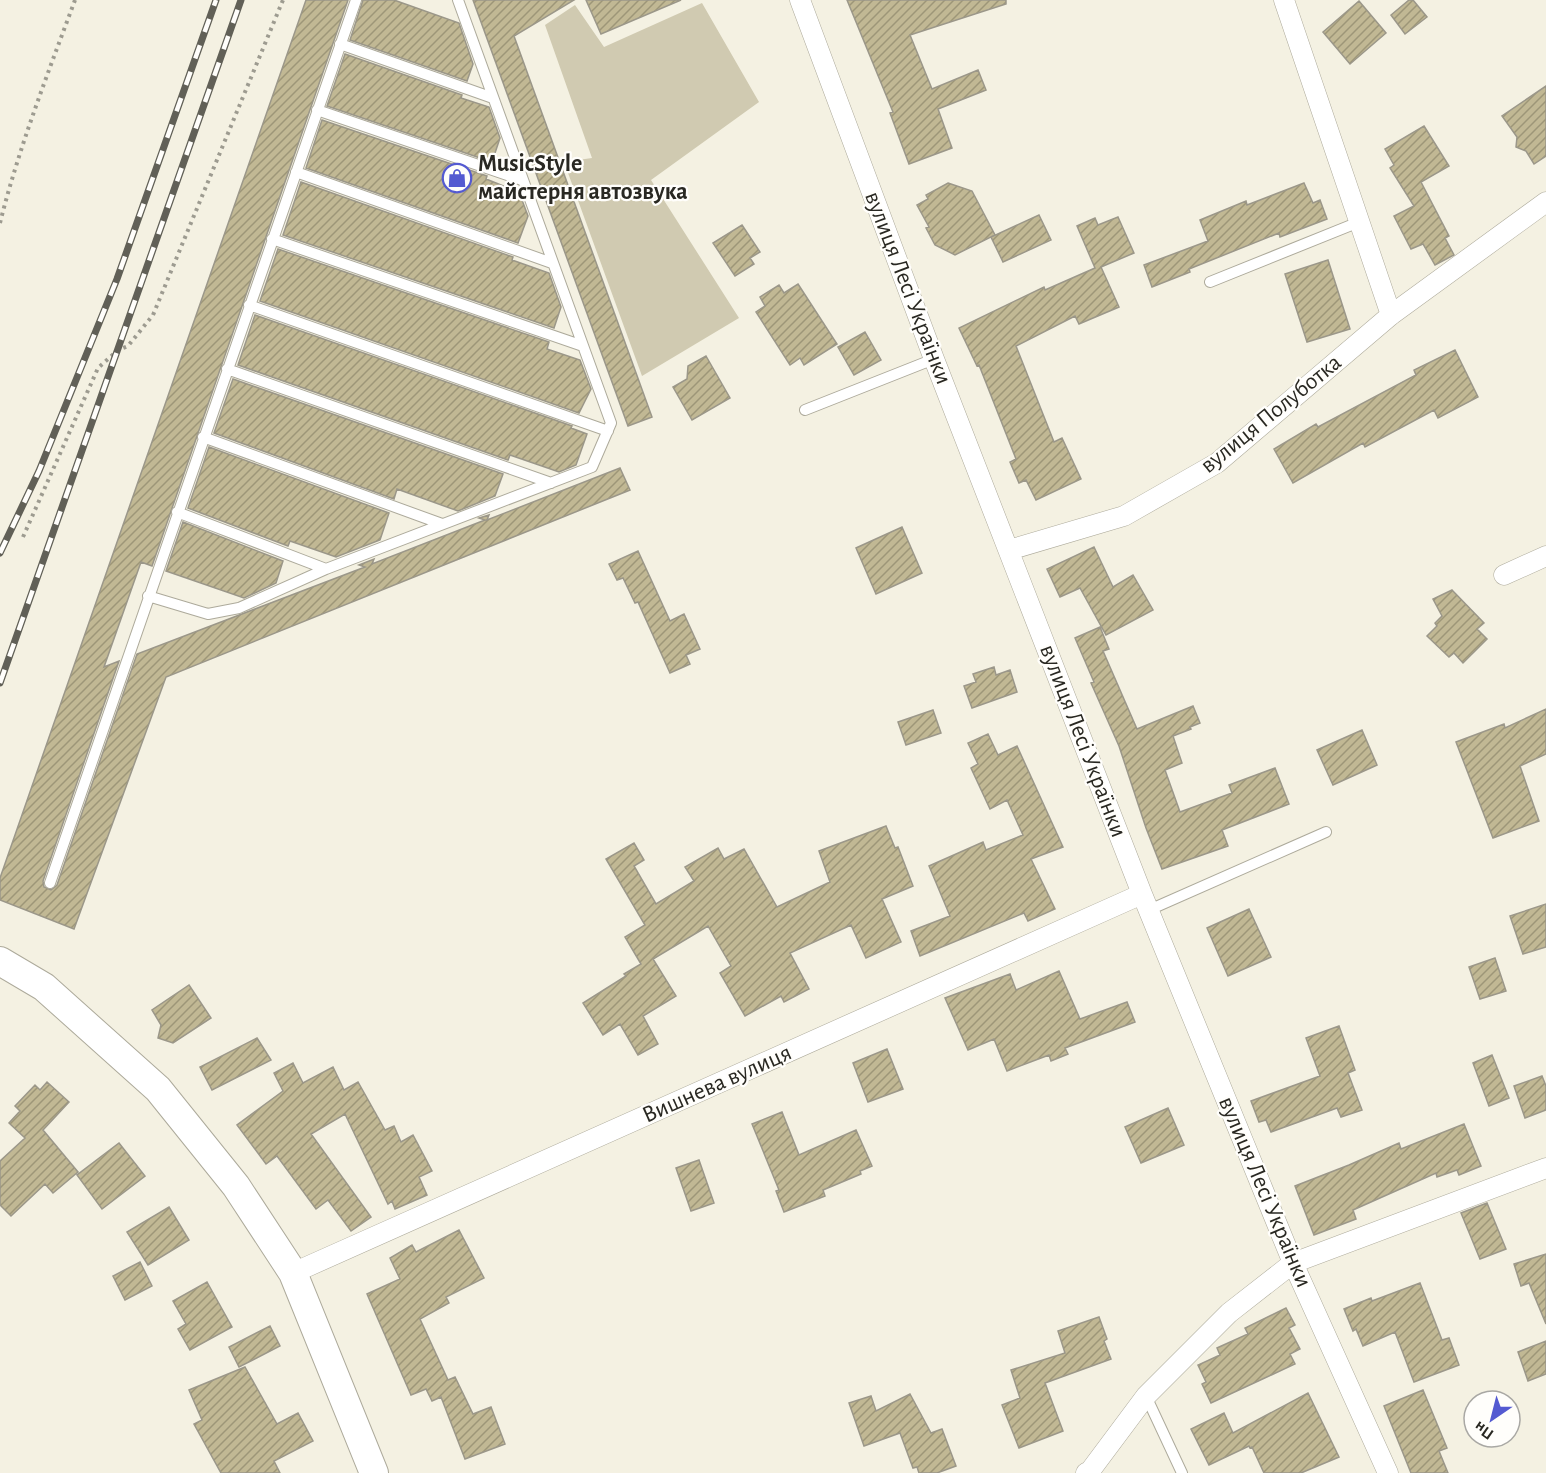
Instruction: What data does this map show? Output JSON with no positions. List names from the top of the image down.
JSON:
{
  "streets": {
    "street": ["вулиця Лесі Українки", "вулиця Полуботка", "Вишнева вулиця"]
  },
  "crossings": [
    ["вулиця Лесі Українки", "вулиця Полуботка"],
    ["вулиця Лесі Українки", "Вишнева вулиця"]
  ],
  "places": {
    "shop": ["MusicStyle майстерня автозвука"]
  },
  "north": "bottom left"
}
